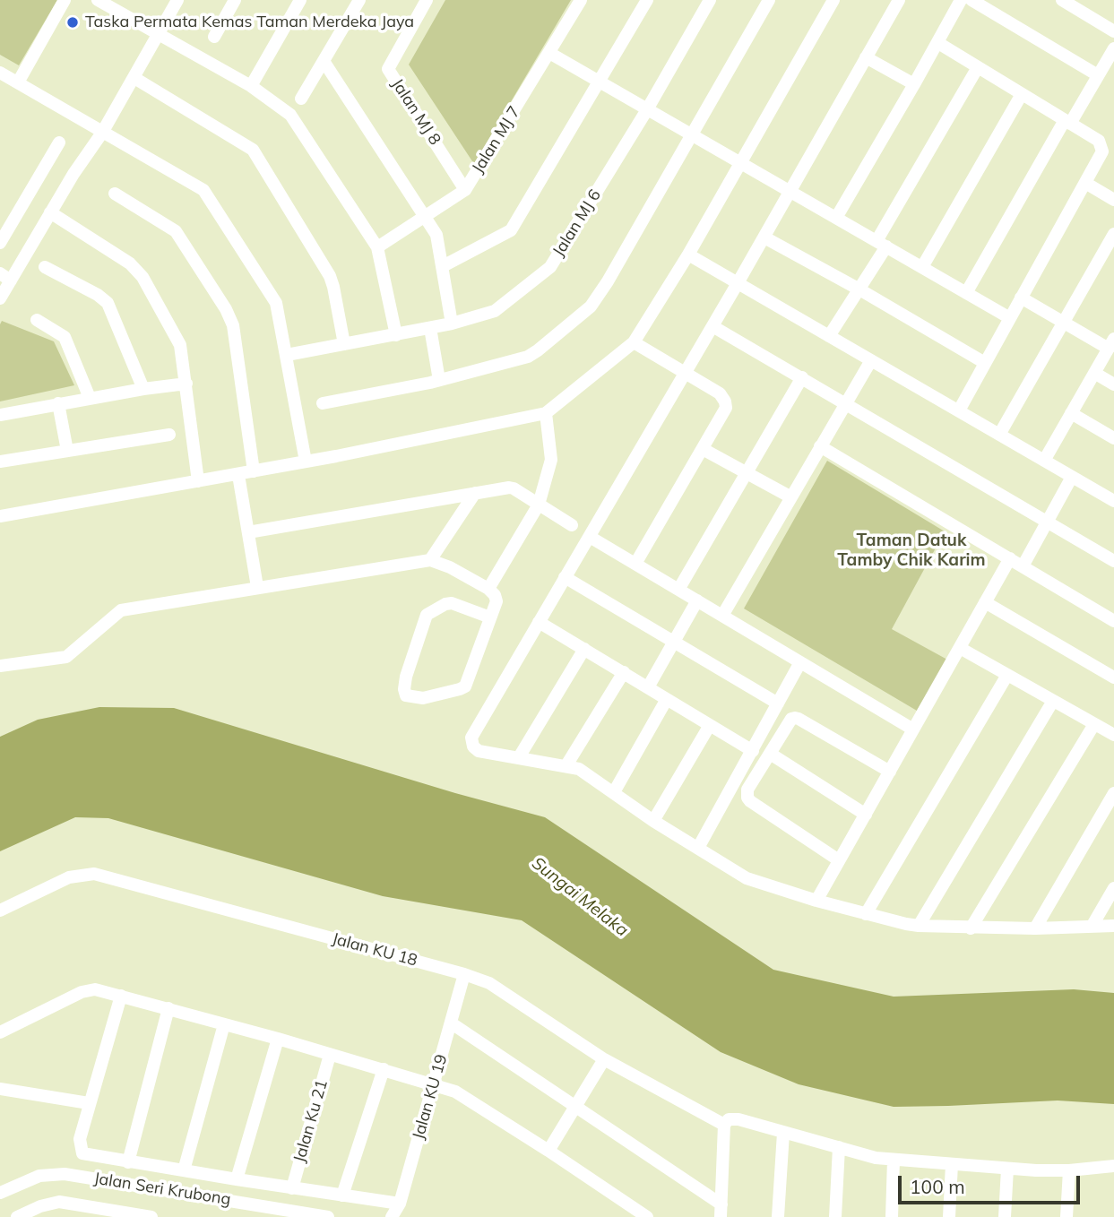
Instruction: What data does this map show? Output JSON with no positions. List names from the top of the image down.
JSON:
{
  "streets": {
    "street": [
      "Jalan MJ 8",
      "Jalan MJ 7",
      "Jalan MJ 6",
      "Jalan KU 18",
      "Jalan KU 19",
      "Jalan Ku 21",
      "Jalan Seri Krubong"
    ]
  },
  "crossings": [
    ["Jalan MJ 8", "Jalan MJ 7"],
    ["Jalan KU 18", "Jalan KU 19"]
  ],
  "districts": ["Taman Datuk Tamby Chik Karim"],
  "water": ["Sungai Melaka"],
  "places": ["Taska Permata Kemas Taman Merdeka Jaya"],
  "scale_bar": "100 m"
}
